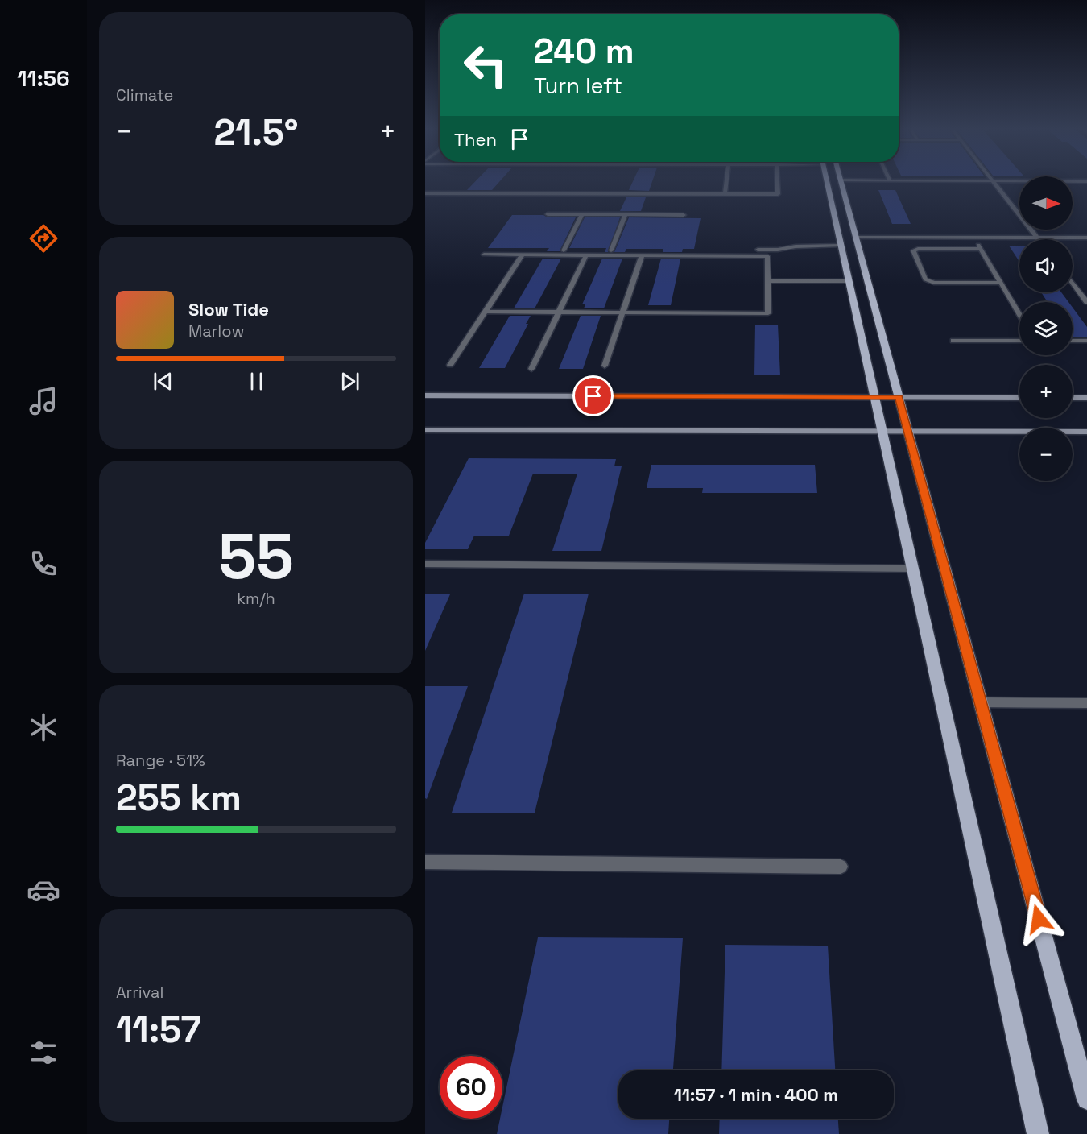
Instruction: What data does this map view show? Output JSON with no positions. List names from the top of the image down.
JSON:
{
  "north": "right",
  "page": {
    "tabs": "11:56",
    "tile": [
      "Climate",
      ["55", "km/h"],
      ["Range · 51%", "255 km"],
      ["Arrival", "11:57"]
    ],
    "turn": ["240 m", "Turn left"],
    "heat": ["−", "21.5°", "+"],
    "then": "Then",
    "map_buttons": ["+", "−"],
    "song": ["Slow Tide", "Marlow"],
    "limit": "60",
    "trip": "11:57 · 1 min · 400 m"
  }
}
